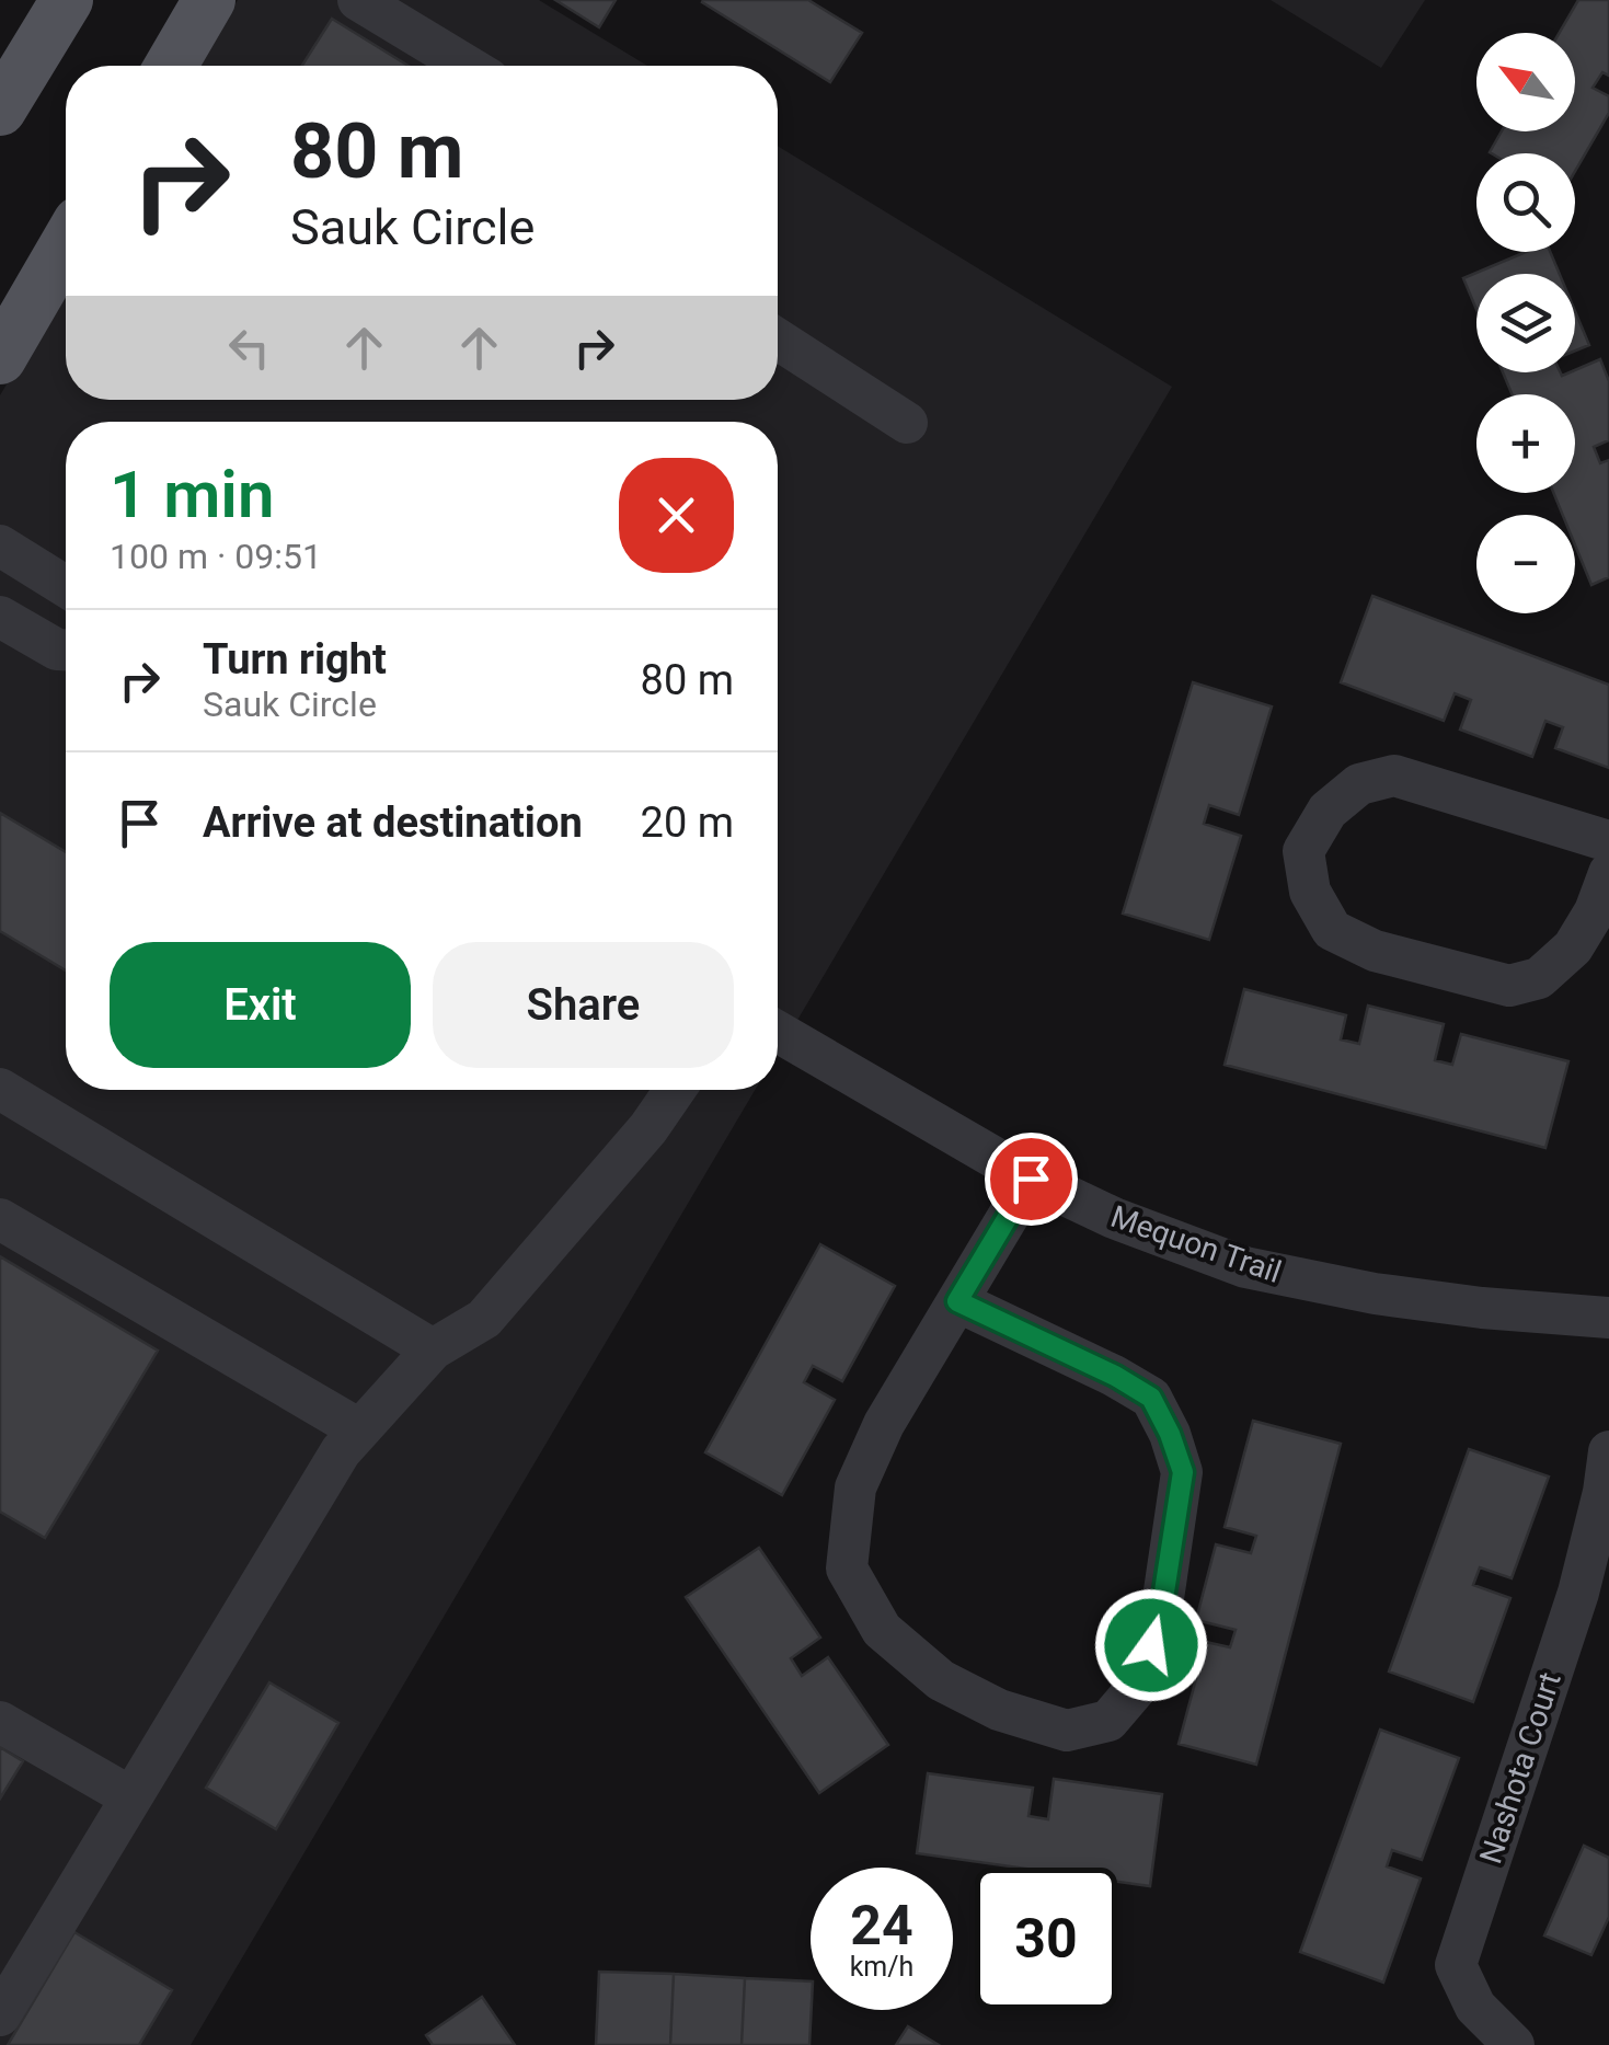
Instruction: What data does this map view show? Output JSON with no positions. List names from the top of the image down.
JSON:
{
  "streets": {
    "street": ["Mequon Trail", "Nashota Court"]
  },
  "north": "top left",
  "page": {
    "map_buttons": ["+", "−"],
    "turn": ["80 m", "Sauk Circle"],
    "heading": ["1 min", "100 m · 09:51"],
    "list": [
      {
        "name": "Turn right",
        "note": "Sauk Circle",
        "value": "80 m"
      },
      {
        "name": "Arrive at destination",
        "value": "20 m"
      }
    ],
    "buttons": ["Exit", "Share"],
    "speed": "24 km/h",
    "limit": "30"
  }
}
